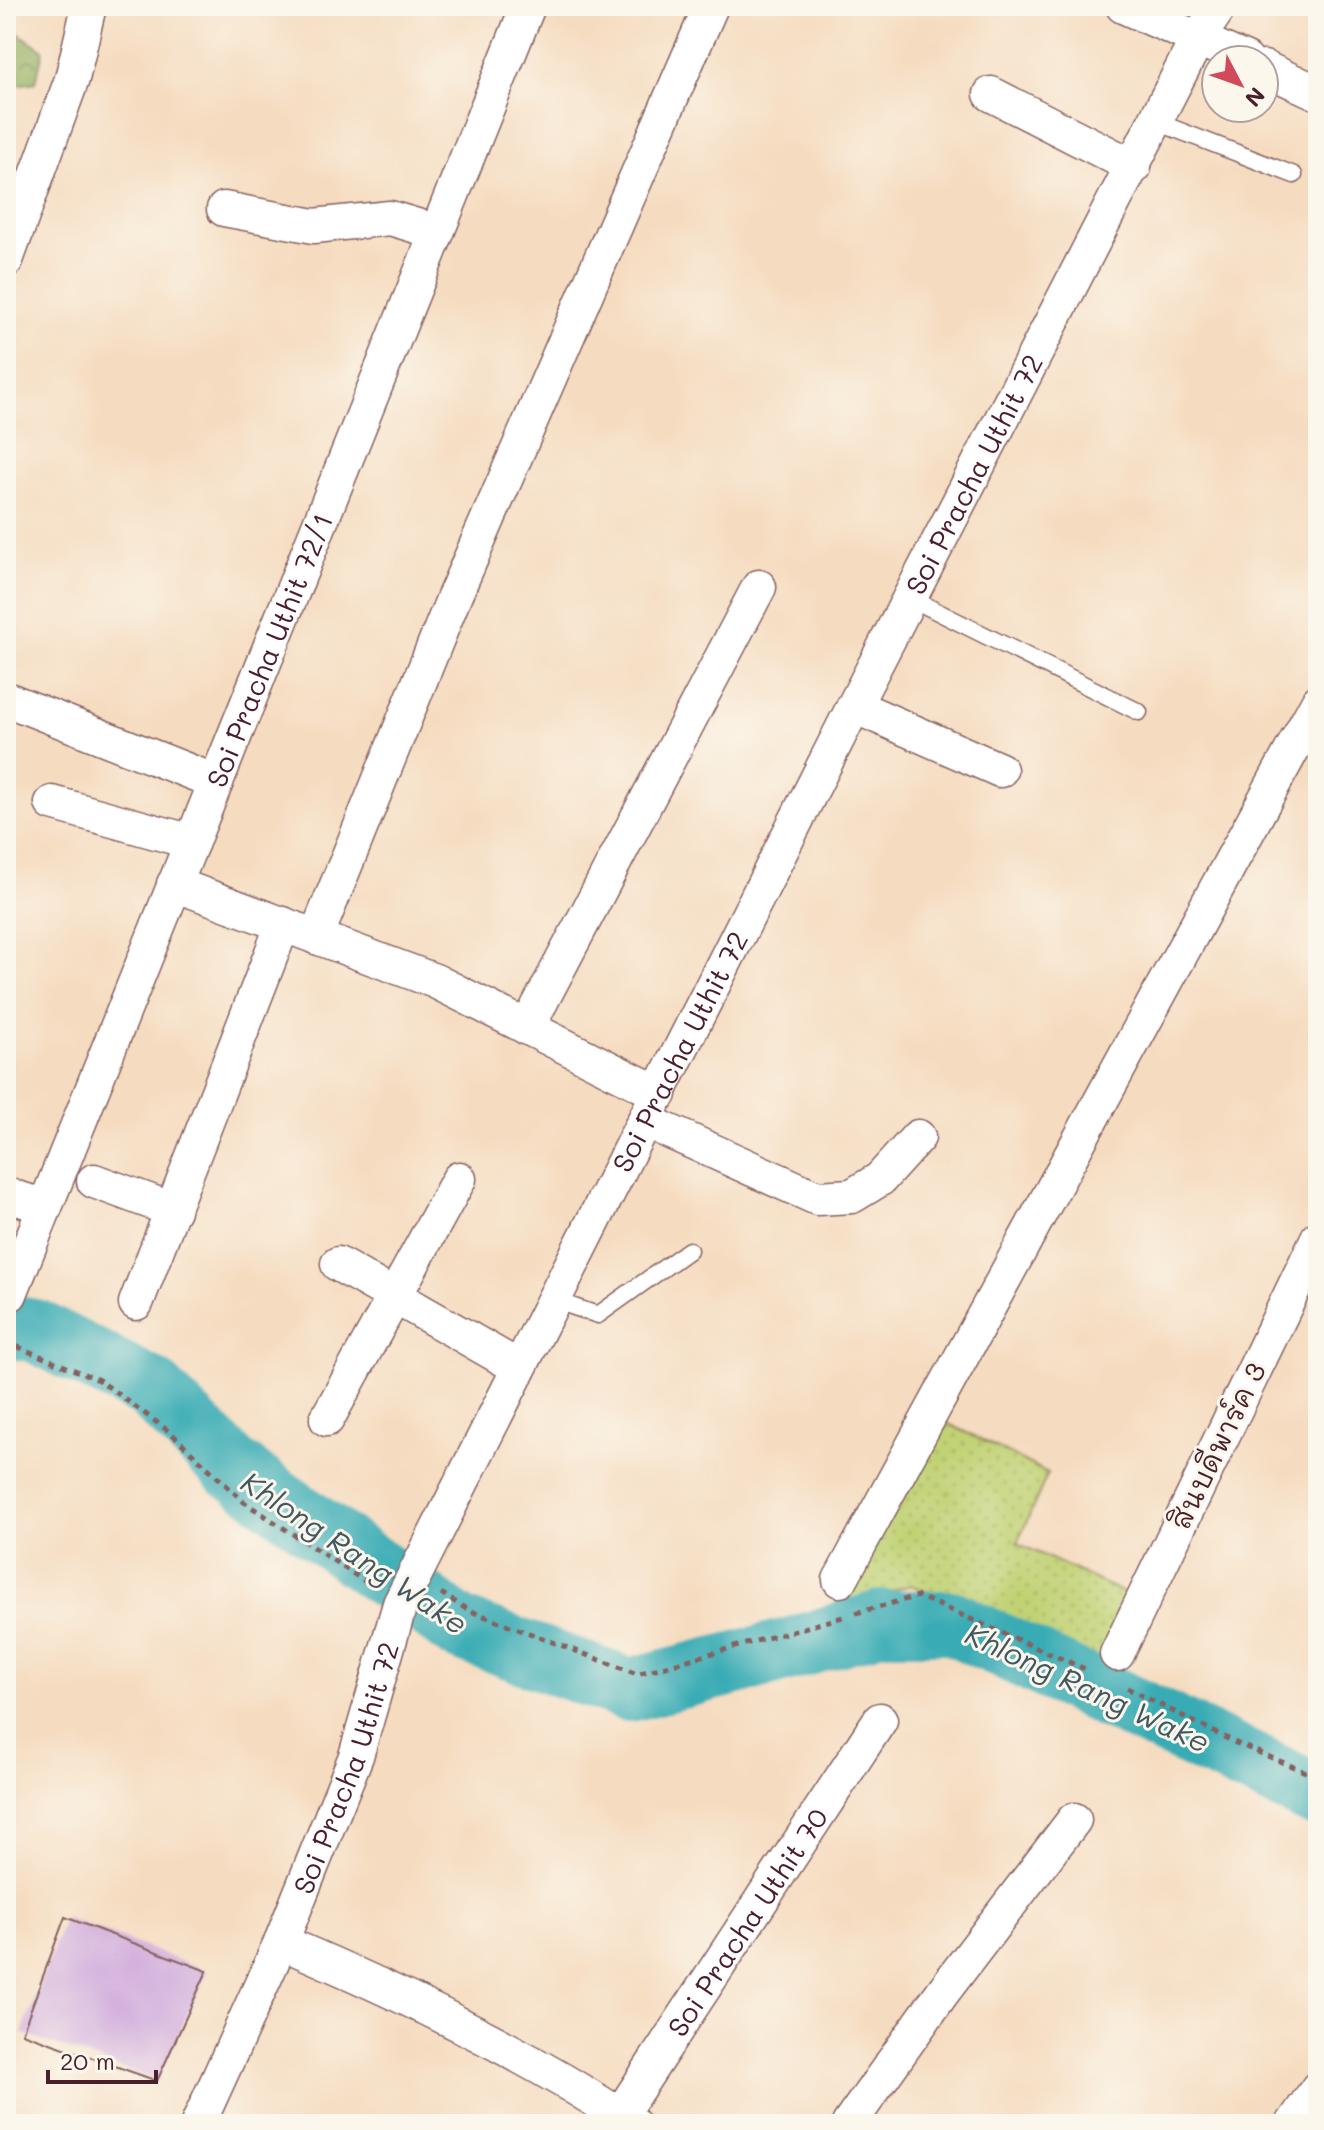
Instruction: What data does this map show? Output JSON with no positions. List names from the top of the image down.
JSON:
{
  "streets": {
    "street": [
      "Soi Pracha Uthit 72",
      "Soi Pracha Uthit 72/1",
      "สินบดีพาร์ค 3",
      "Soi Pracha Uthit 70"
    ]
  },
  "water": ["Khlong Rang Wake"],
  "scale_bar": "20 m",
  "north": "bottom right"
}
